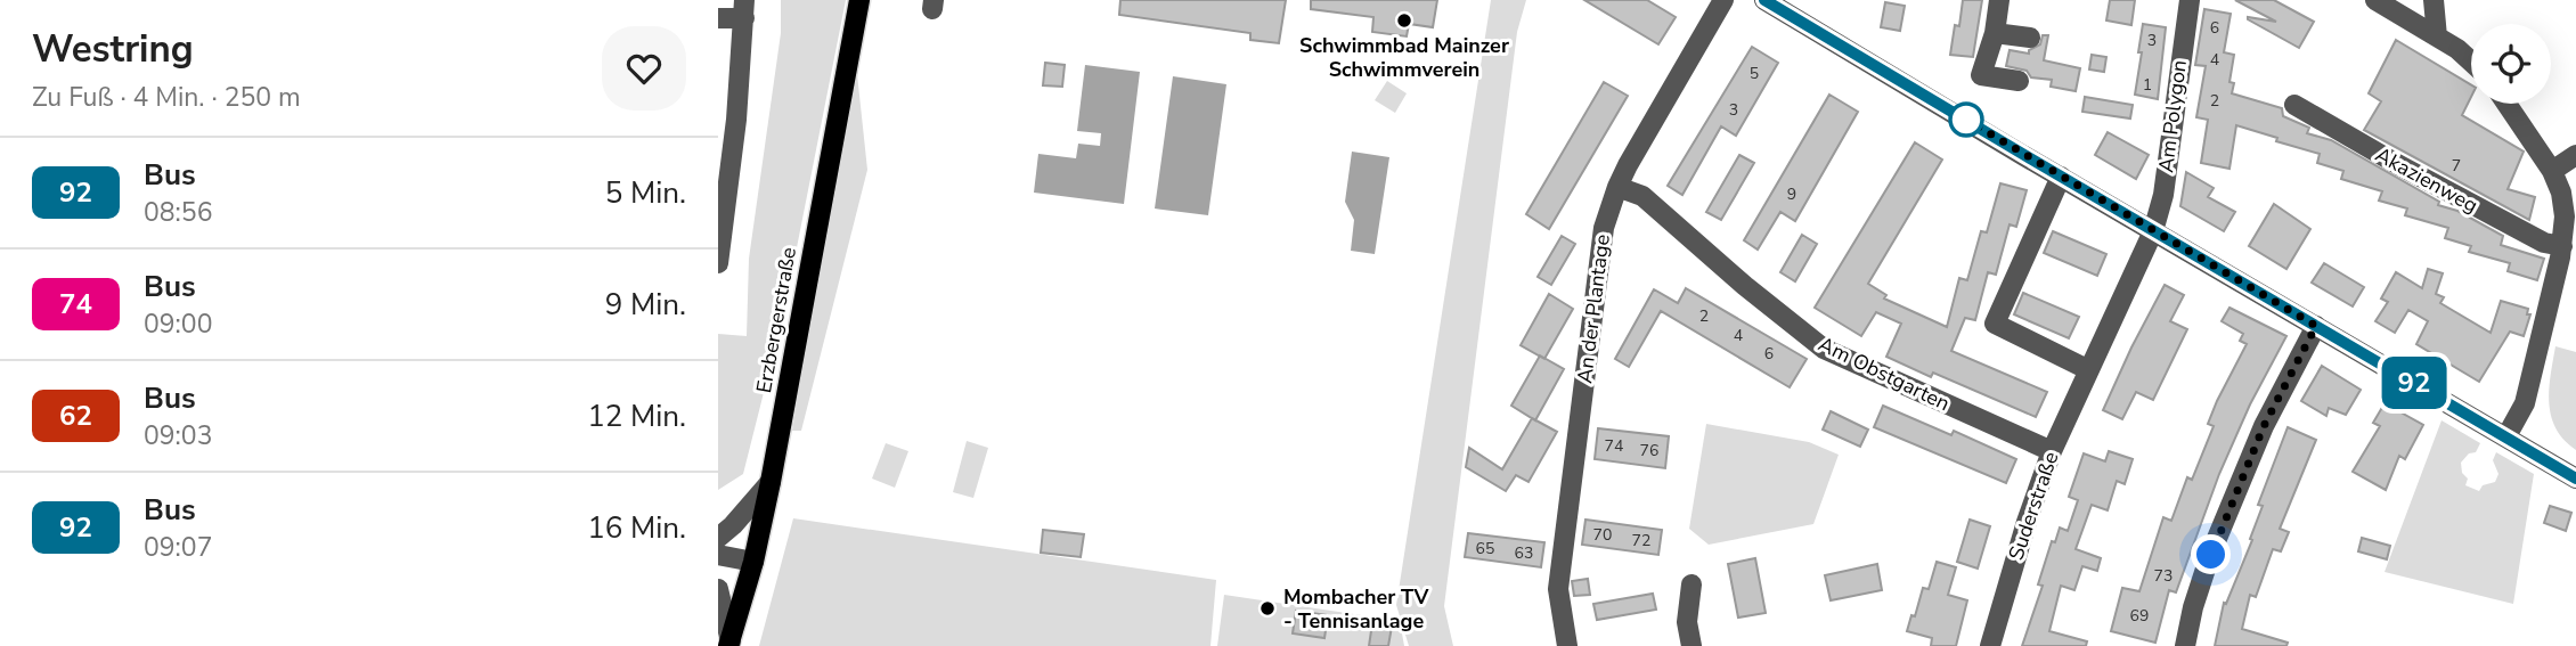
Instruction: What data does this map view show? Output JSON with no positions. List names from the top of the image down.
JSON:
{
  "streets": {
    "main road": ["Erzbergerstraße"],
    "street": [
      "Am Polygon",
      "Akazienweg",
      "An der Plantage",
      "Am Obstgarten",
      "Suderstraße"
    ]
  },
  "crossings": [
    ["Am Polygon", "Suderstraße"],
    ["An der Plantage", "Am Obstgarten"],
    ["Am Obstgarten", "Suderstraße"]
  ],
  "places": ["Schwimmbad Mainzer Schwimmverein", "Mombacher TV - Tennisanlage"],
  "lines": ["bus line 92"],
  "house_numbers": [
    "6",
    "3",
    "4",
    "5",
    "1",
    "2",
    "3",
    "7",
    "9",
    "2",
    "4",
    "6",
    "74",
    "76",
    "70",
    "72",
    "65",
    "63",
    "73",
    "69"
  ],
  "page": {
    "heading": ["Westring", "Zu Fuß · 4 Min. · 250 m"],
    "on_map": "92",
    "list": [
      {
        "mark": "92",
        "name": "Bus",
        "note": "08:56",
        "value": "5 Min."
      },
      {
        "mark": "74",
        "name": "Bus",
        "note": "09:00",
        "value": "9 Min."
      },
      {
        "mark": "62",
        "name": "Bus",
        "note": "09:03",
        "value": "12 Min."
      },
      {
        "mark": "92",
        "name": "Bus",
        "note": "09:07",
        "value": "16 Min."
      }
    ]
  }
}
